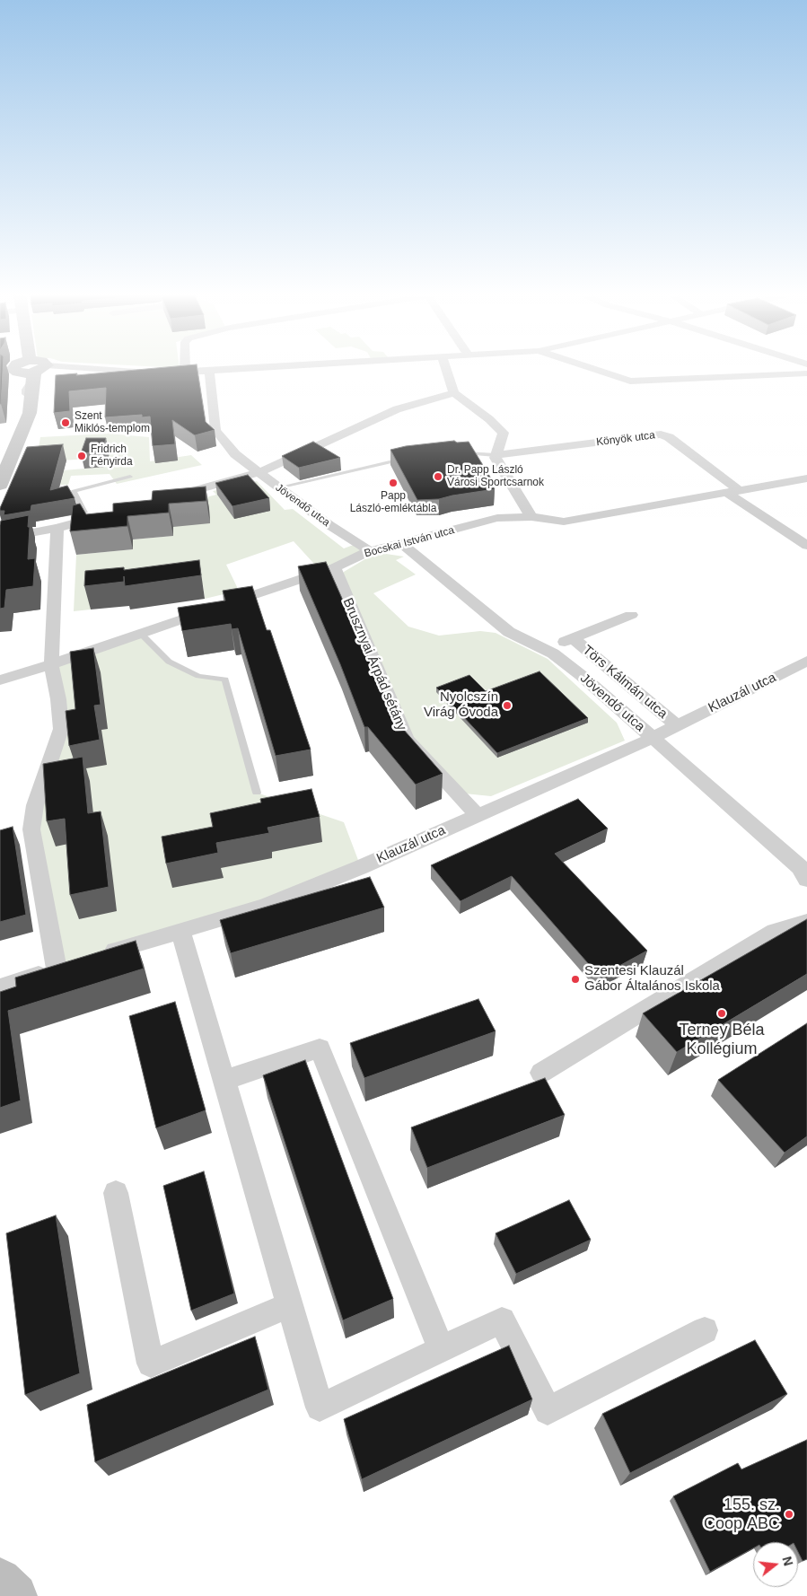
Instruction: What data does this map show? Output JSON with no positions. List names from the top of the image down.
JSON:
{
  "streets": {
    "street": [
      "Könyök utca",
      "Jövendő utca",
      "Bocskai István utca",
      "Brusznyai Árpád sétány",
      "Törs Kálmán utca",
      "Klauzál utca"
    ]
  },
  "crossings": [
    ["Könyök utca", "Bocskai István utca"],
    ["Jövendő utca", "Bocskai István utca"],
    ["Jövendő utca", "Törs Kálmán utca"],
    ["Jövendő utca", "Klauzál utca"],
    ["Bocskai István utca", "Brusznyai Árpád sétány"],
    ["Brusznyai Árpád sétány", "Klauzál utca"],
    ["Törs Kálmán utca", "Klauzál utca"]
  ],
  "places": [
    "Szent Miklós-templom",
    "Fridrich Fényirda",
    "Dr. Papp László Városi Sportcsarnok",
    "Papp László-emléktábla",
    "Nyolcszín Virág Óvoda",
    "Szentesi Klauzál Gábor Általános Iskola",
    "Terney Béla Kollégium",
    "155. sz. Coop ABC"
  ],
  "north": "right"
}
